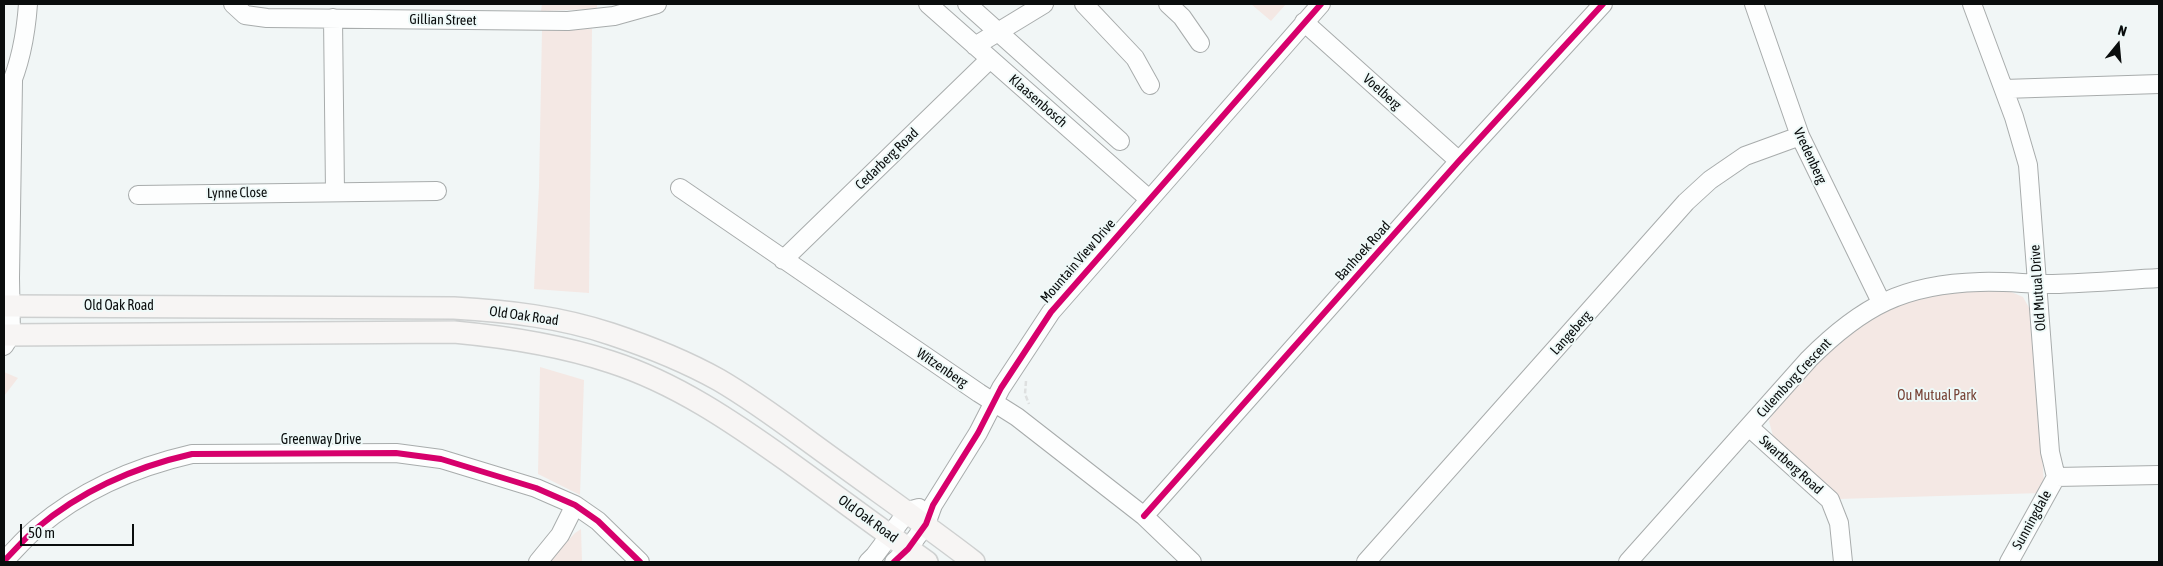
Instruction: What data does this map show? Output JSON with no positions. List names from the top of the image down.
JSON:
{
  "streets": {
    "main road": ["Old Oak Road"],
    "street": [
      "Gillian Street",
      "Voelberg",
      "Klaasenbosch",
      "Vredenberg",
      "Cedarberg Road",
      "Lynne Close",
      "Banhoek Road",
      "Mountain View Drive",
      "Old Mutual Drive",
      "Langeberg",
      "Witzenberg",
      "Culemborg Crescent",
      "Greenway Drive",
      "Swartberg Road",
      "Sunningdale"
    ]
  },
  "crossings": [
    ["Voelberg", "Banhoek Road"],
    ["Voelberg", "Mountain View Drive"],
    ["Klaasenbosch", "Cedarberg Road"],
    ["Klaasenbosch", "Mountain View Drive"],
    ["Vredenberg", "Langeberg"],
    ["Vredenberg", "Culemborg Crescent"],
    ["Cedarberg Road", "Witzenberg"],
    ["Banhoek Road", "Witzenberg"],
    ["Mountain View Drive", "Old Oak Road"],
    ["Mountain View Drive", "Witzenberg"],
    ["Old Mutual Drive", "Culemborg Crescent"],
    ["Old Mutual Drive", "Sunningdale"],
    ["Culemborg Crescent", "Swartberg Road"]
  ],
  "parks": ["Ou Mutual Park"],
  "scale_bar": "50 m",
  "north": "top"
}
